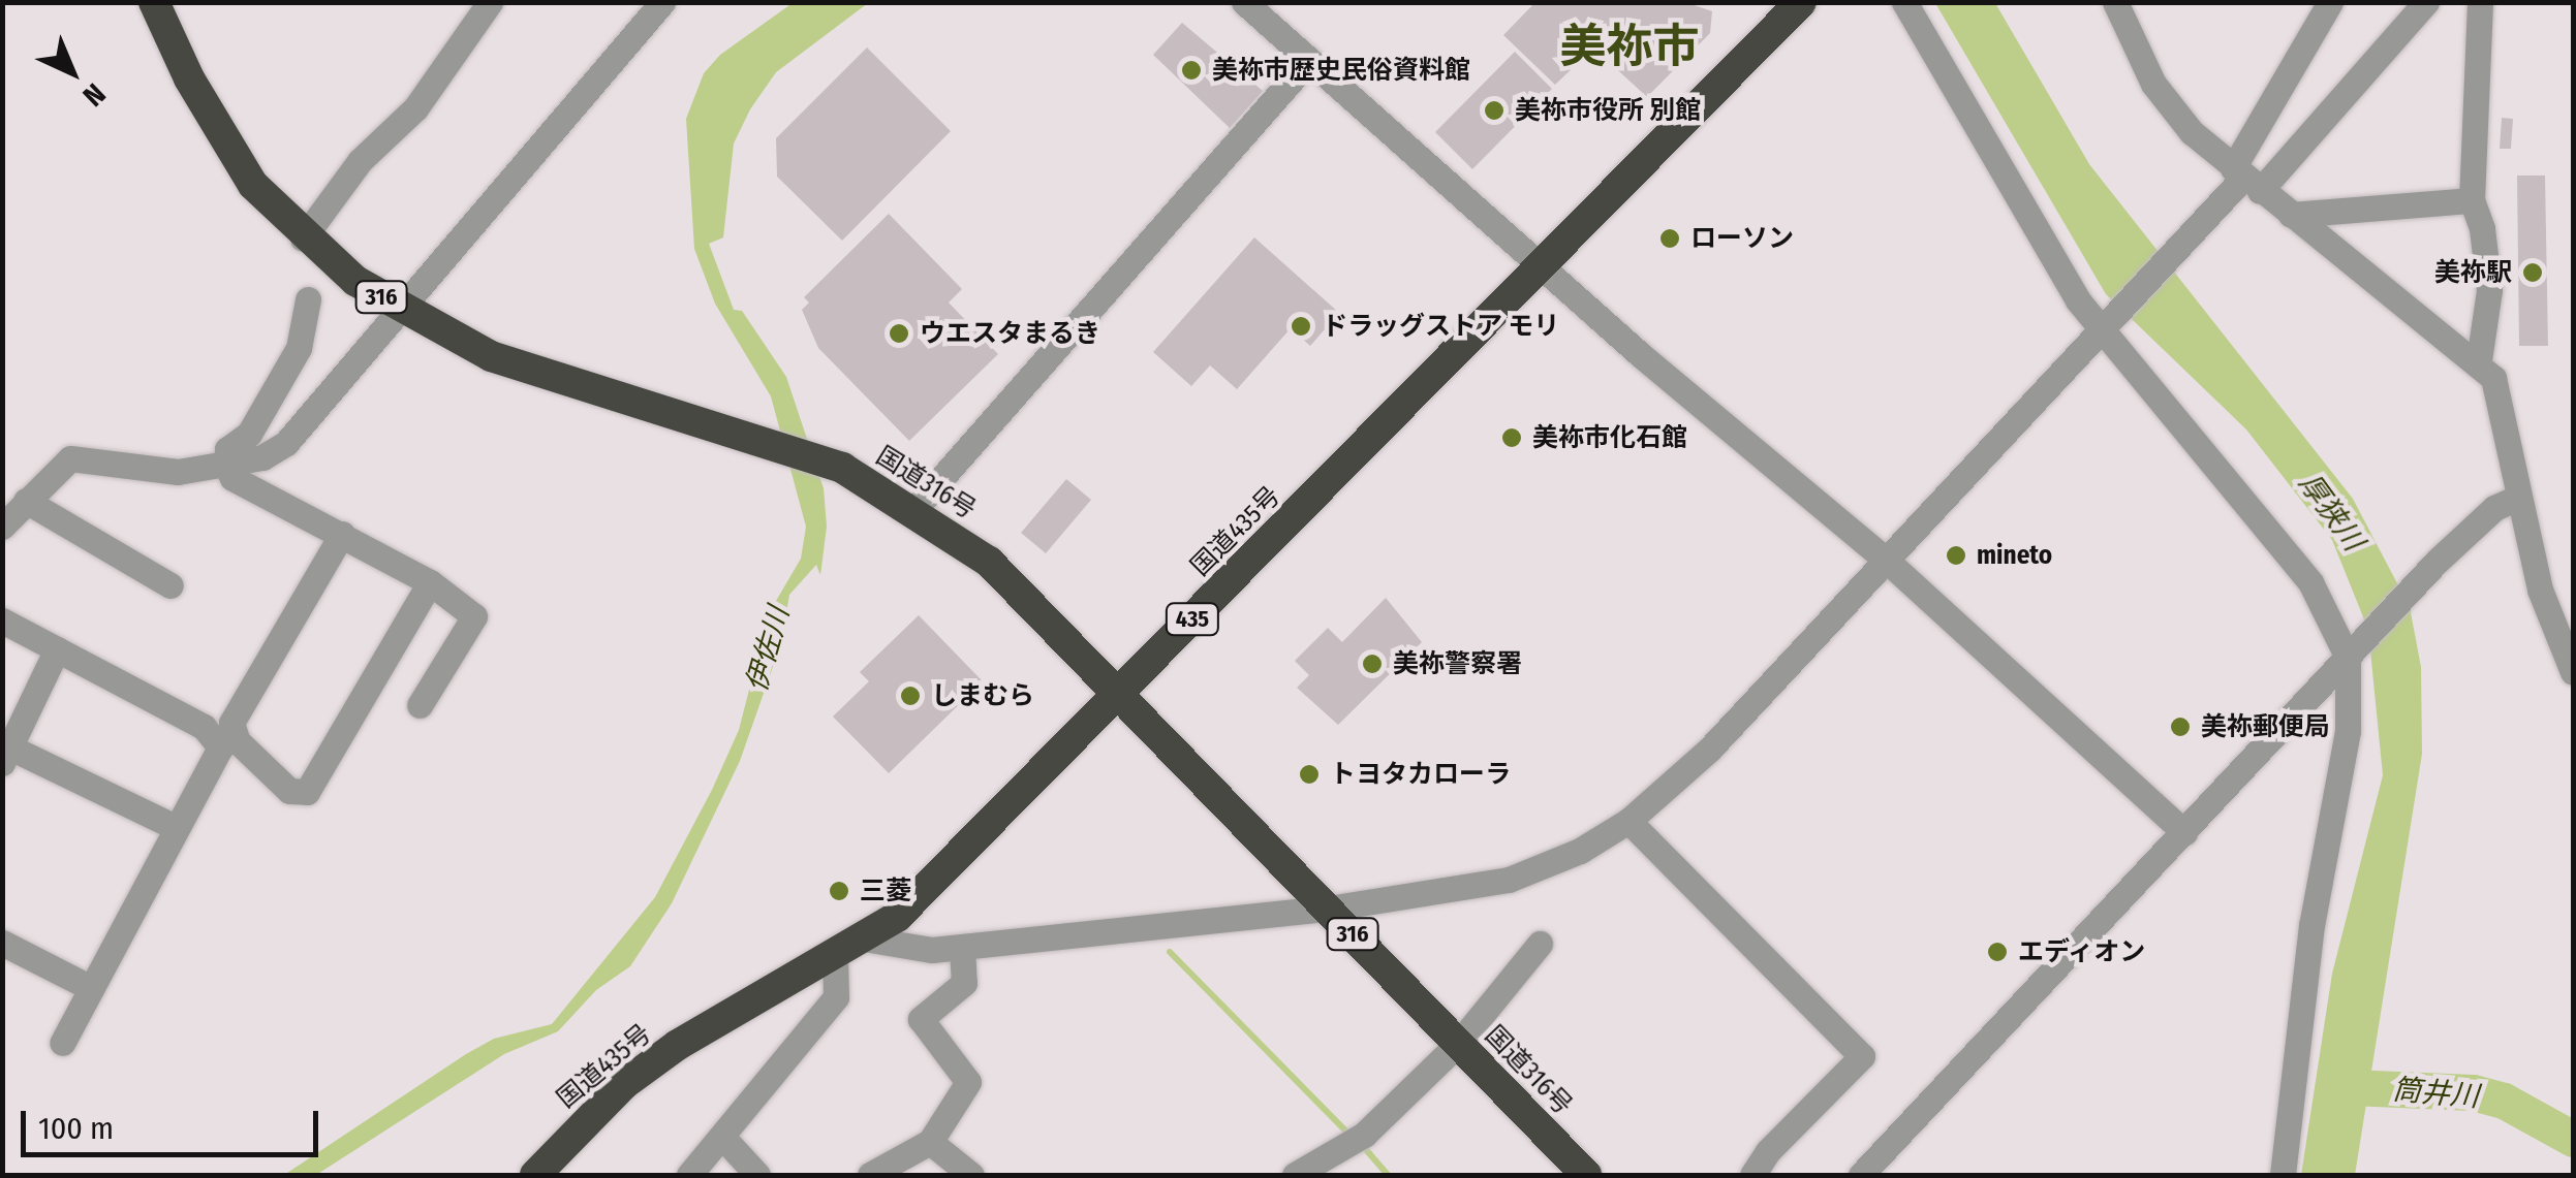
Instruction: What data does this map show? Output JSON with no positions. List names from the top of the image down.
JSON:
{
  "streets": {
    "highway": [
      "316",
      "国道316号",
      "国道435号",
      "435"
    ]
  },
  "crossings": [
    ["国道316号", "国道435号"]
  ],
  "districts": ["美祢市"],
  "water": ["厚狭川", "伊佐川", "筒井川"],
  "places": [
    "美袮市歴史民俗資料館",
    "美祢市役所 別館",
    "ローソン",
    "美祢駅",
    "ドラッグストア モリ",
    "ウエスタまるき",
    "美袮市化石館",
    "mineto",
    "美祢警察署",
    "しまむら",
    "美祢郵便局",
    "トヨタカローラ",
    "三菱",
    "エディオン"
  ],
  "scale_bar": "100 m",
  "north": "bottom right"
}
